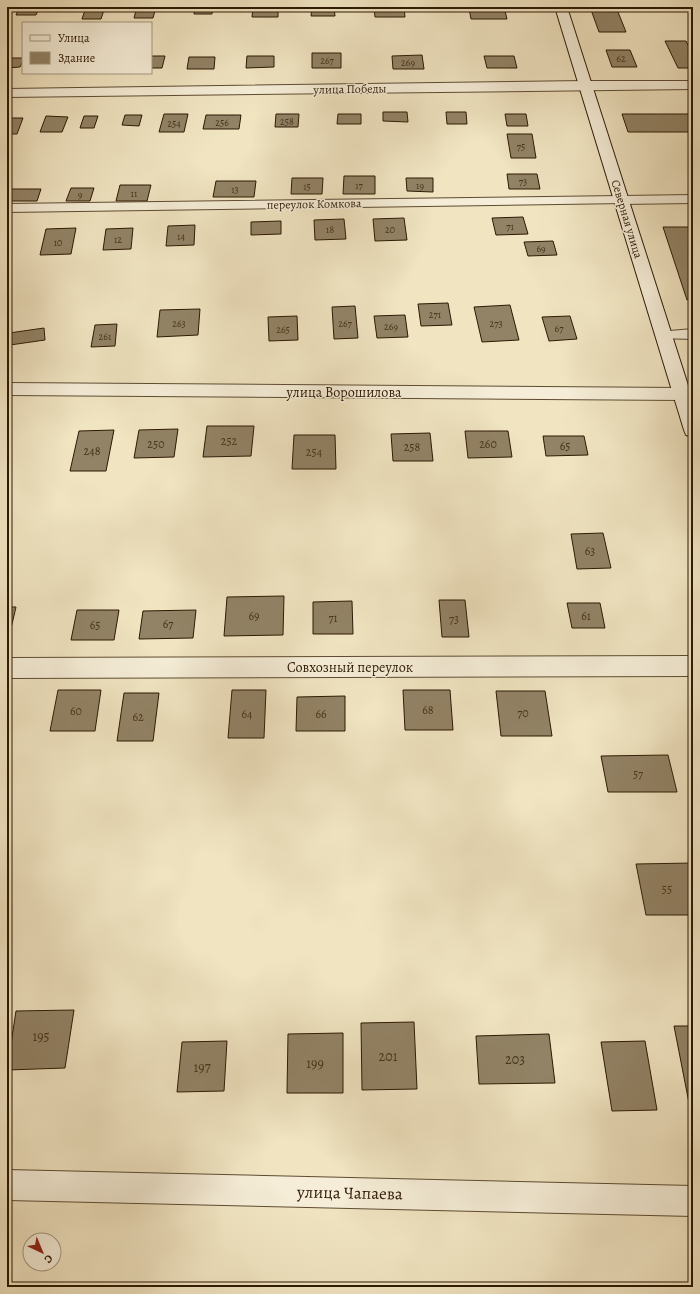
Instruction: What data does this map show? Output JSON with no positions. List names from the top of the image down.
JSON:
{
  "streets": {
    "street": [
      "улица Победы",
      "переулок Комкова",
      "Северная улица",
      "улица Ворошилова",
      "Совхозный переулок",
      "улица Чапаева"
    ]
  },
  "crossings": [
    ["улица Победы", "Северная улица"],
    ["переулок Комкова", "Северная улица"],
    ["Северная улица", "улица Ворошилова"]
  ],
  "house_numbers": [
    "62",
    "267",
    "269",
    "258",
    "256",
    "254",
    "75",
    "73",
    "17",
    "19",
    "15",
    "13",
    "11",
    "9",
    "71",
    "18",
    "20",
    "14",
    "12",
    "10",
    "69",
    "271",
    "263",
    "267",
    "273",
    "269",
    "67",
    "265",
    "261",
    "252",
    "250",
    "260",
    "65",
    "258",
    "248",
    "254",
    "63",
    "69",
    "61",
    "71",
    "73",
    "67",
    "65",
    "68",
    "60",
    "70",
    "64",
    "66",
    "62",
    "57",
    "55",
    "195",
    "201",
    "203",
    "199",
    "197"
  ],
  "legend": ["Улица", "Здание"],
  "north": "bottom right"
}
